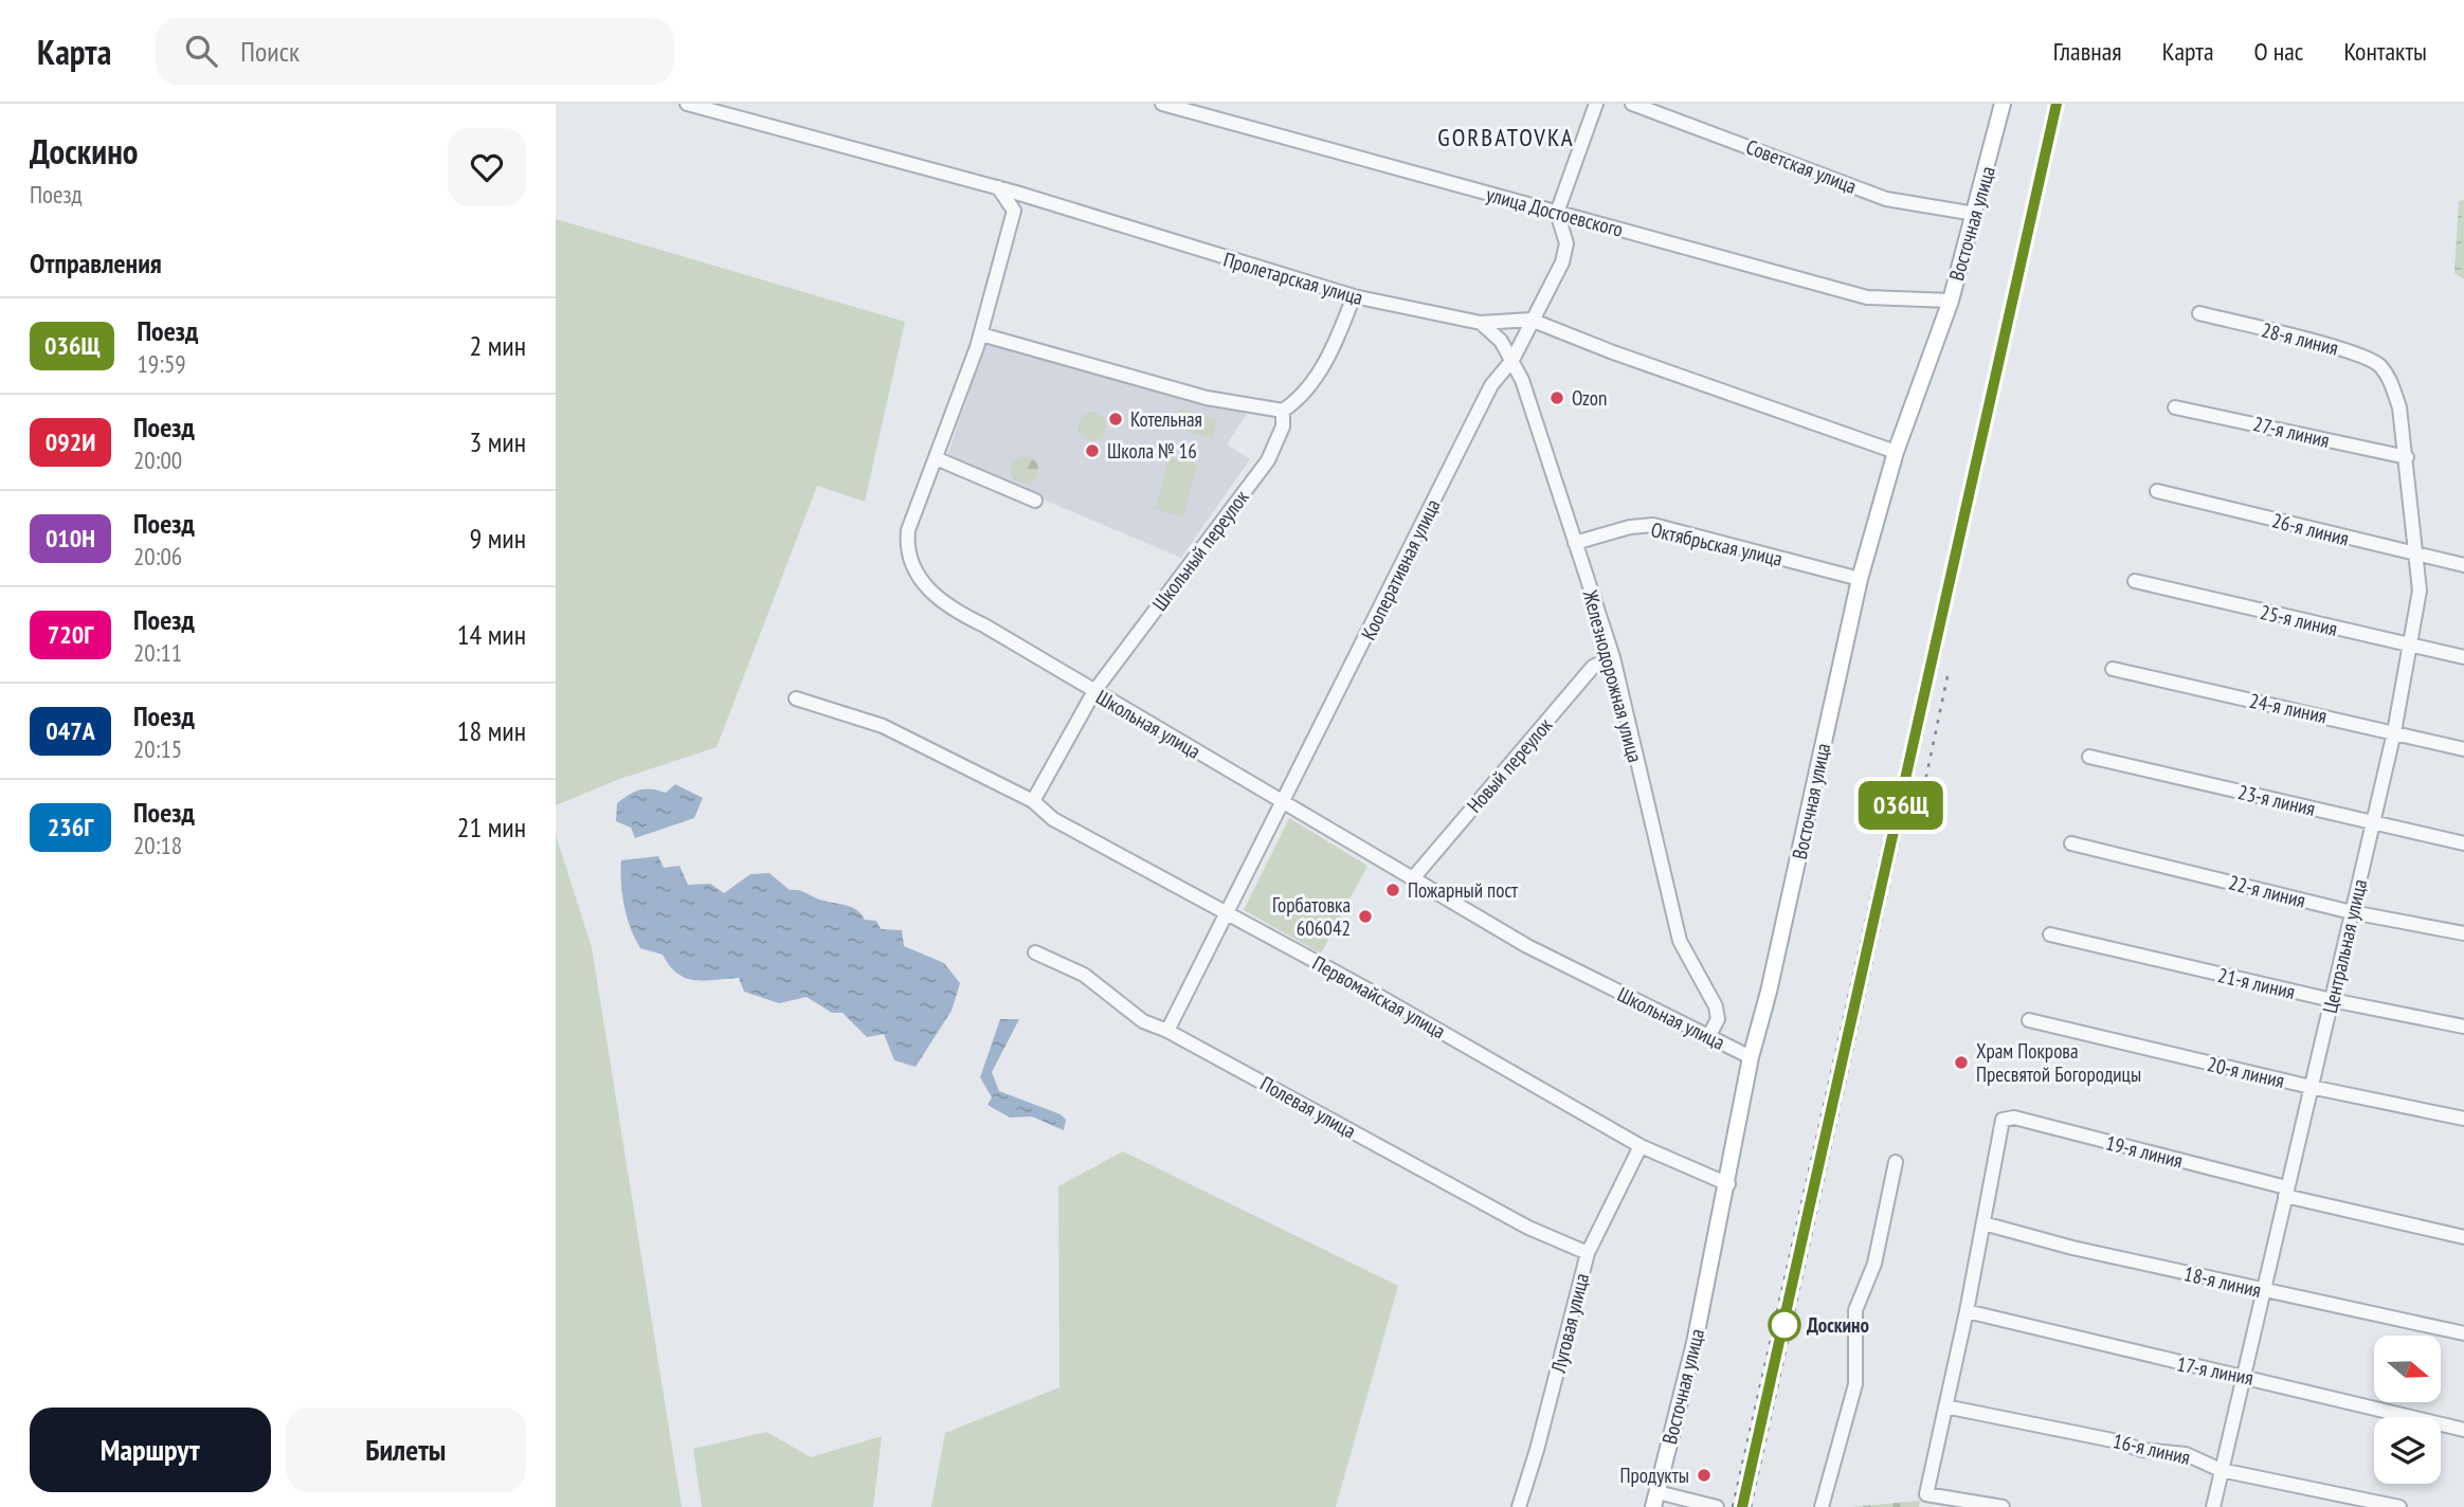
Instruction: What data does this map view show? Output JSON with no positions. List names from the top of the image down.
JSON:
{
  "streets": {
    "main road": ["Восточная улица"],
    "street": [
      "Советская улица",
      "улица Достоевского",
      "Пролетарская улица",
      "28-я линия",
      "27-я линия",
      "26-я линия",
      "Октябрьская улица",
      "Школьный переулок",
      "Кооперативная улица",
      "25-я линия",
      "Железнодорожная улица",
      "24-я линия",
      "Школьная улица",
      "Новый переулок",
      "23-я линия",
      "22-я линия",
      "Центральная улица",
      "21-я линия",
      "Первомайская улица",
      "20-я линия",
      "Полевая улица",
      "19-я линия",
      "18-я линия",
      "Луговая улица",
      "17-я линия",
      "16-я линия"
    ]
  },
  "crossings": [
    ["Советская улица", "Восточная улица"],
    ["улица Достоевского", "Восточная улица"],
    ["улица Достоевского", "Кооперативная улица"],
    ["Восточная улица", "Пролетарская улица"],
    ["Восточная улица", "Октябрьская улица"],
    ["Восточная улица", "Школьная улица"],
    ["Восточная улица", "Первомайская улица"],
    ["Пролетарская улица", "Кооперативная улица"],
    ["Пролетарская улица", "Железнодорожная улица"],
    ["28-я линия", "Центральная улица"],
    ["27-я линия", "Центральная улица"],
    ["26-я линия", "Центральная улица"],
    ["Октябрьская улица", "Железнодорожная улица"],
    ["Школьный переулок", "Школьная улица"],
    ["Школьный переулок", "Первомайская улица"],
    ["Кооперативная улица", "Железнодорожная улица"],
    ["Кооперативная улица", "Школьная улица"],
    ["Кооперативная улица", "Первомайская улица"],
    ["Кооперативная улица", "Полевая улица"],
    ["25-я линия", "Центральная улица"],
    ["Железнодорожная улица", "Школьная улица"],
    ["Железнодорожная улица", "Новый переулок"],
    ["24-я линия", "Центральная улица"],
    ["Школьная улица", "Новый переулок"],
    ["23-я линия", "Центральная улица"],
    ["22-я линия", "Центральная улица"],
    ["Центральная улица", "21-я линия"],
    ["Центральная улица", "20-я линия"],
    ["Центральная улица", "19-я линия"],
    ["Центральная улица", "18-я линия"],
    ["Центральная улица", "17-я линия"],
    ["Центральная улица", "16-я линия"],
    ["Первомайская улица", "Луговая улица"],
    ["Полевая улица", "Луговая улица"],
    ["19-я линия", "18-я линия"]
  ],
  "districts": ["GORBATOVKA"],
  "places": [
    "Ozon",
    "Котельная",
    "Школа № 16",
    "Пожарный пост",
    "Горбатовка 606042",
    "Храм Покрова Пресвятой Богородицы",
    "Доскино",
    "Продукты"
  ],
  "north": "right",
  "page": {
    "header": "Карта",
    "search": "Поиск",
    "nav": [
      "Главная",
      "Карта",
      "О нас",
      "Контакты"
    ],
    "heading": [
      ["Доскино", "Поезд"],
      "Отправления"
    ],
    "on_map": "036Щ",
    "list": [
      {
        "mark": "036Щ",
        "name": "Поезд",
        "note": "19:59",
        "value": "2 мин"
      },
      {
        "mark": "092И",
        "name": "Поезд",
        "note": "20:00",
        "value": "3 мин"
      },
      {
        "mark": "010Н",
        "name": "Поезд",
        "note": "20:06",
        "value": "9 мин"
      },
      {
        "mark": "720Г",
        "name": "Поезд",
        "note": "20:11",
        "value": "14 мин"
      },
      {
        "mark": "047А",
        "name": "Поезд",
        "note": "20:15",
        "value": "18 мин"
      },
      {
        "mark": "236Г",
        "name": "Поезд",
        "note": "20:18",
        "value": "21 мин"
      }
    ],
    "buttons": ["Маршрут", "Билеты"]
  }
}
